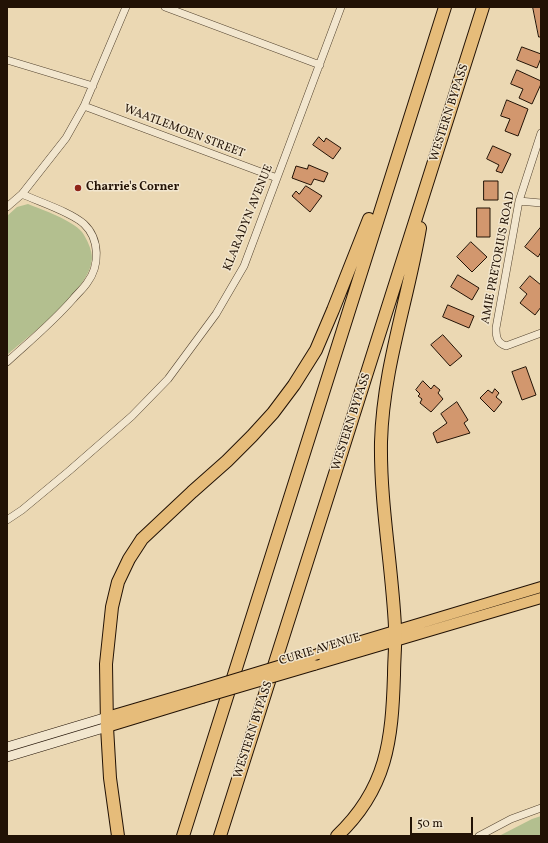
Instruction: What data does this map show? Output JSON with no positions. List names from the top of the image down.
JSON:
{
  "streets": {
    "highway": ["WESTERN BYPASS"],
    "main road": ["CURIE AVENUE"],
    "street": ["WAATLEMOEN STREET", "KLARADYN AVENUE", "AMIE PRETORIUS ROAD"]
  },
  "crossings": [
    ["WAATLEMOEN STREET", "KLARADYN AVENUE"]
  ],
  "places": ["Charrie's Corner"],
  "scale_bar": "50 m"
}
